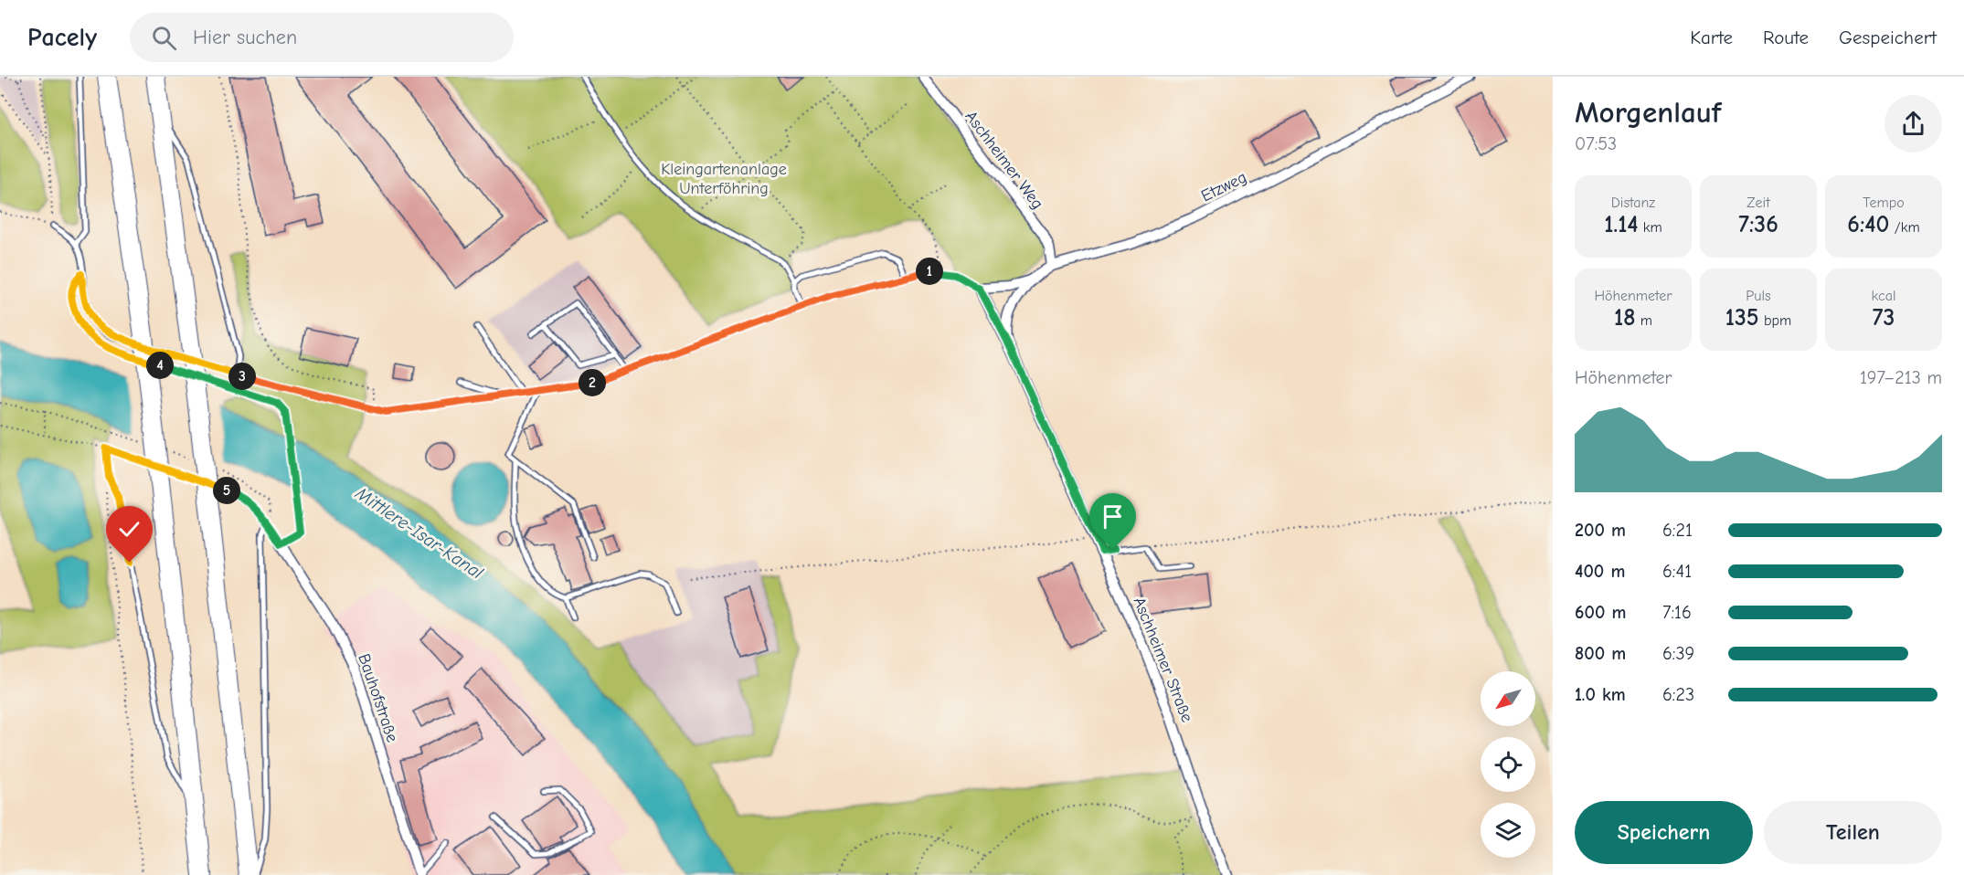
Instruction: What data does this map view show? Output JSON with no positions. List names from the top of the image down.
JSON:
{
  "streets": {
    "street": [
      "Aschheimer Weg",
      "Etzweg",
      "Aschheimer Straße",
      "Bauhofstraße"
    ]
  },
  "crossings": [
    ["Aschheimer Weg", "Etzweg"],
    ["Etzweg", "Aschheimer Straße"]
  ],
  "water": ["Mittlere-Isar-Kanal"],
  "parks": ["Kleingartenanlage Unterföhring"],
  "north": "bottom left",
  "page": {
    "header": "Pacely",
    "search": "Hier suchen",
    "nav": ["Karte", "Route", "Gespeichert"],
    "heading": ["Morgenlauf", "07:53"],
    "stats": [
      ["Distanz", "1.14 km"],
      ["Zeit", "7:36"],
      ["Tempo", "6:40 /km"],
      ["Höhenmeter", "18 m"],
      ["Puls", "135 bpm"],
      ["kcal", "73"]
    ],
    "pins": [
      "1",
      "4",
      "3",
      "2",
      "5"
    ],
    "chart": ["Höhenmeter", "197–213 m"],
    "list": [
      {
        "name": "200 m",
        "note": "6:21"
      },
      {
        "name": "400 m",
        "note": "6:41"
      },
      {
        "name": "600 m",
        "note": "7:16"
      },
      {
        "name": "800 m",
        "note": "6:39"
      },
      {
        "name": "1.0 km",
        "note": "6:23"
      }
    ],
    "buttons": ["Speichern", "Teilen"]
  }
}
